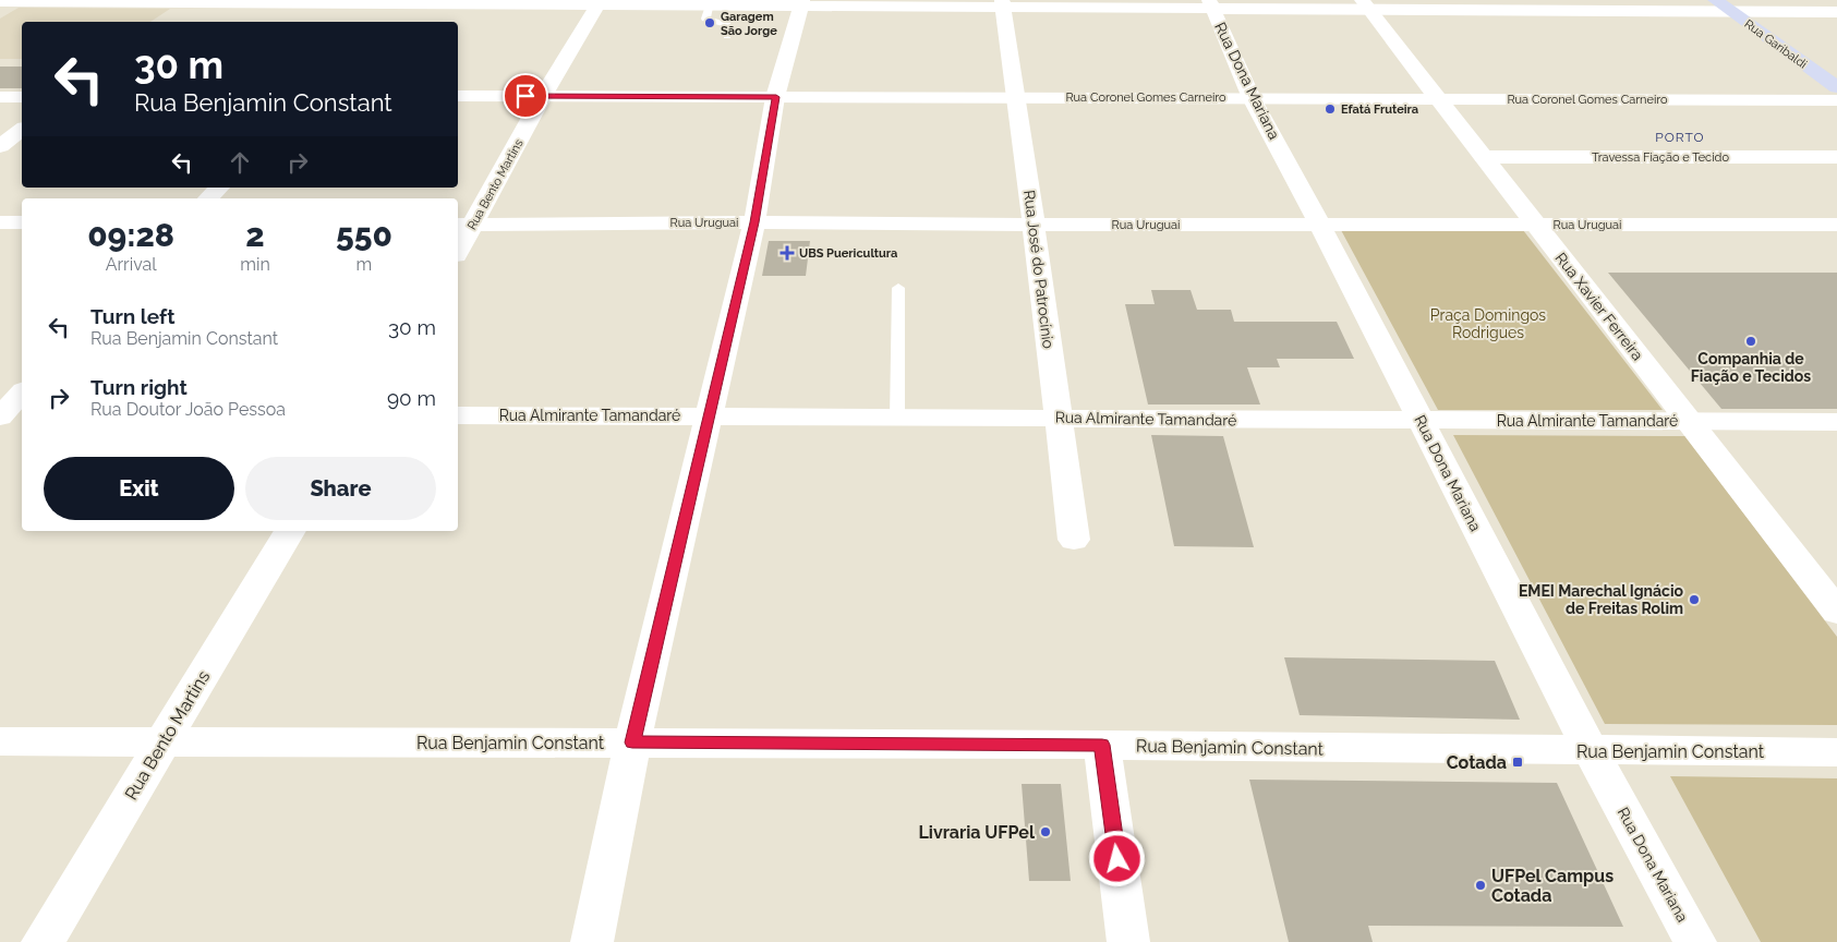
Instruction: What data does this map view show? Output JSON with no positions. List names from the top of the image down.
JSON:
{
  "streets": {
    "main road": ["Rua Garibaldi"],
    "street": [
      "Rua Dona Mariana",
      "Rua Coronel Gomes Carneiro",
      "Travessa Fiação e Tecido",
      "Rua Bento Martins",
      "Rua Uruguai",
      "Rua José do Patrocínio",
      "Rua Xavier Ferreira",
      "Rua Almirante Tamandaré",
      "Rua Benjamin Constant"
    ]
  },
  "crossings": [
    ["Rua Dona Mariana", "Rua Coronel Gomes Carneiro"],
    ["Rua Dona Mariana", "Rua Uruguai"],
    ["Rua Dona Mariana", "Rua Almirante Tamandaré"],
    ["Rua Dona Mariana", "Rua Benjamin Constant"],
    ["Rua Coronel Gomes Carneiro", "Rua Bento Martins"],
    ["Rua Coronel Gomes Carneiro", "Rua José do Patrocínio"],
    ["Rua Coronel Gomes Carneiro", "Rua Xavier Ferreira"],
    ["Travessa Fiação e Tecido", "Rua Xavier Ferreira"],
    ["Rua Bento Martins", "Rua Uruguai"],
    ["Rua Bento Martins", "Rua Benjamin Constant"],
    ["Rua Uruguai", "Rua José do Patrocínio"],
    ["Rua Uruguai", "Rua Xavier Ferreira"],
    ["Rua José do Patrocínio", "Rua Almirante Tamandaré"],
    ["Rua Xavier Ferreira", "Rua Almirante Tamandaré"]
  ],
  "districts": ["PORTO"],
  "parks": ["Praça Domingos Rodrigues"],
  "places": {
    "other": [
      "Garagem São Jorge",
      "Efatá Fruteira",
      "Companhia de Fiação e Tecidos",
      "EMEI Marechal Ignácio de Freitas Rolim",
      "Livraria UFPel",
      "UFPel Campus Cotada"
    ],
    "health": ["UBS Puericultura"],
    "transit": ["Cotada"]
  },
  "page": {
    "turn": ["30 m", "Rua Benjamin Constant"],
    "eta": [
      "09:28",
      "Arrival",
      "2",
      "min",
      "550",
      "m"
    ],
    "list": [
      {
        "name": "Turn left",
        "note": "Rua Benjamin Constant",
        "value": "30 m"
      },
      {
        "name": "Turn right",
        "note": "Rua Doutor João Pessoa",
        "value": "90 m"
      }
    ],
    "buttons": ["Exit", "Share"]
  }
}
